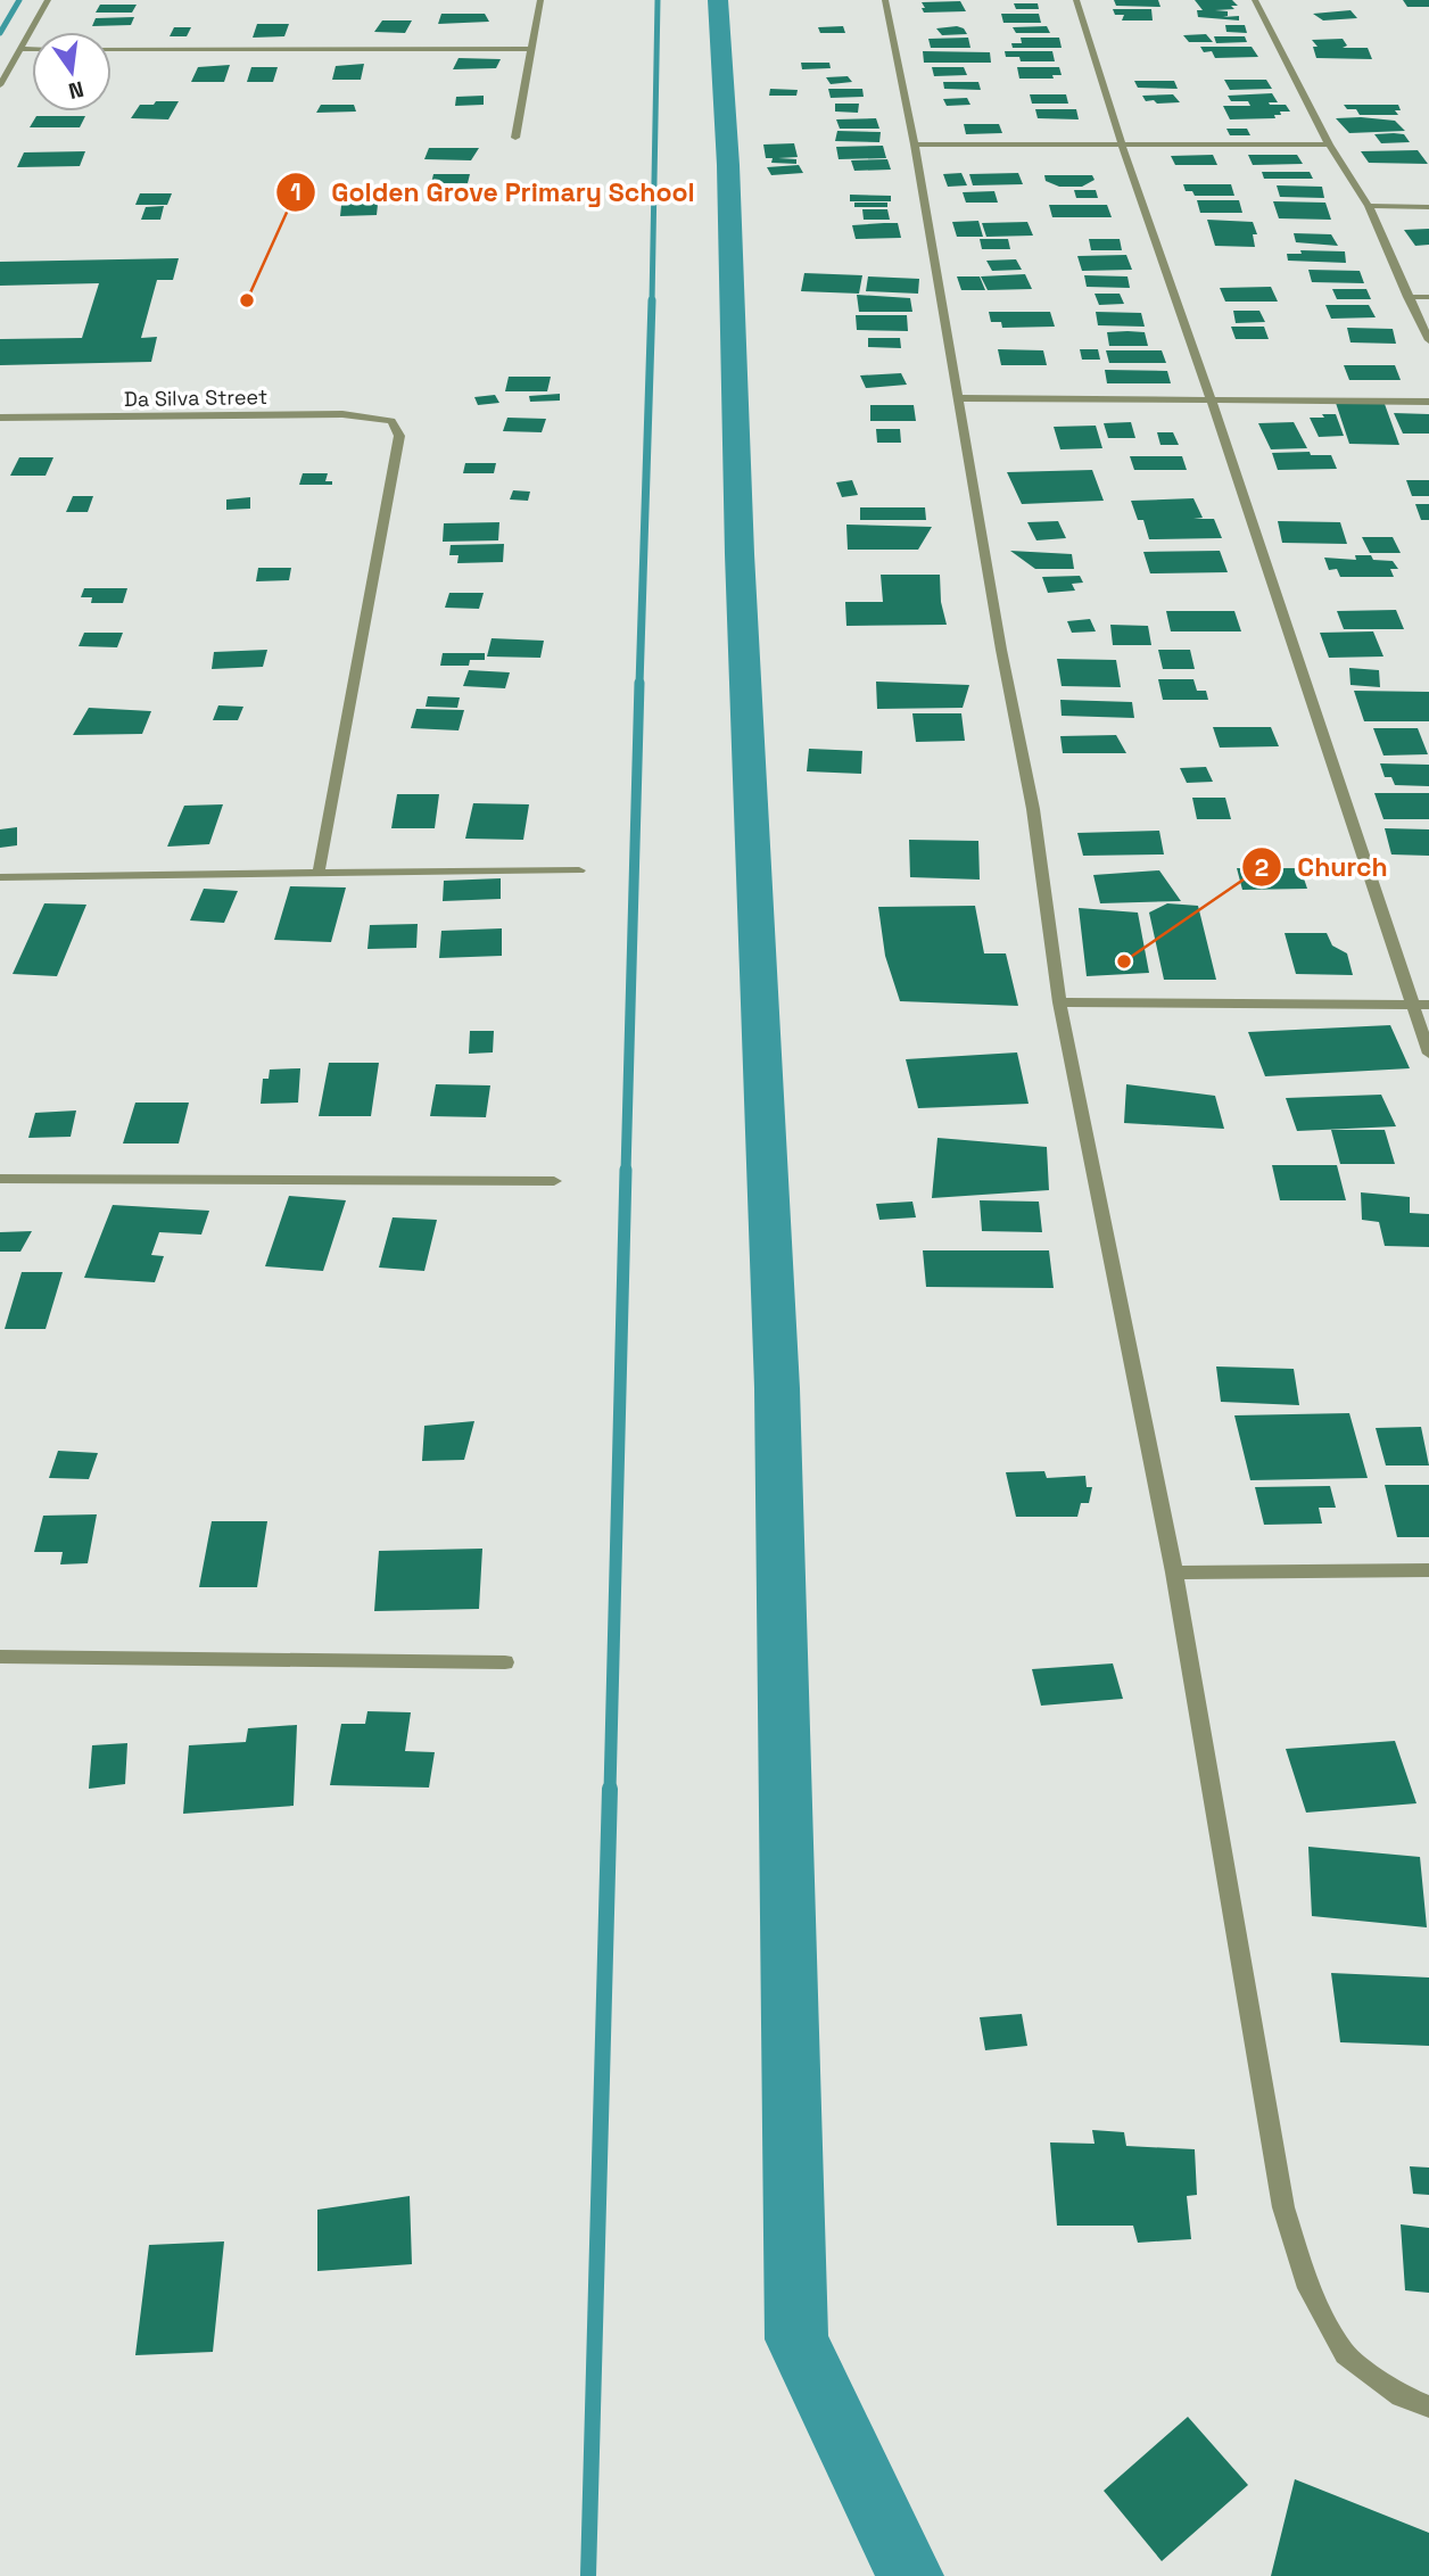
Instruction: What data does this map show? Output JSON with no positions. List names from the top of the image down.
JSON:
{
  "streets": {
    "street": ["Da Silva Street"]
  },
  "places": ["Golden Grove Primary School", "Church"],
  "north": "bottom"
}
